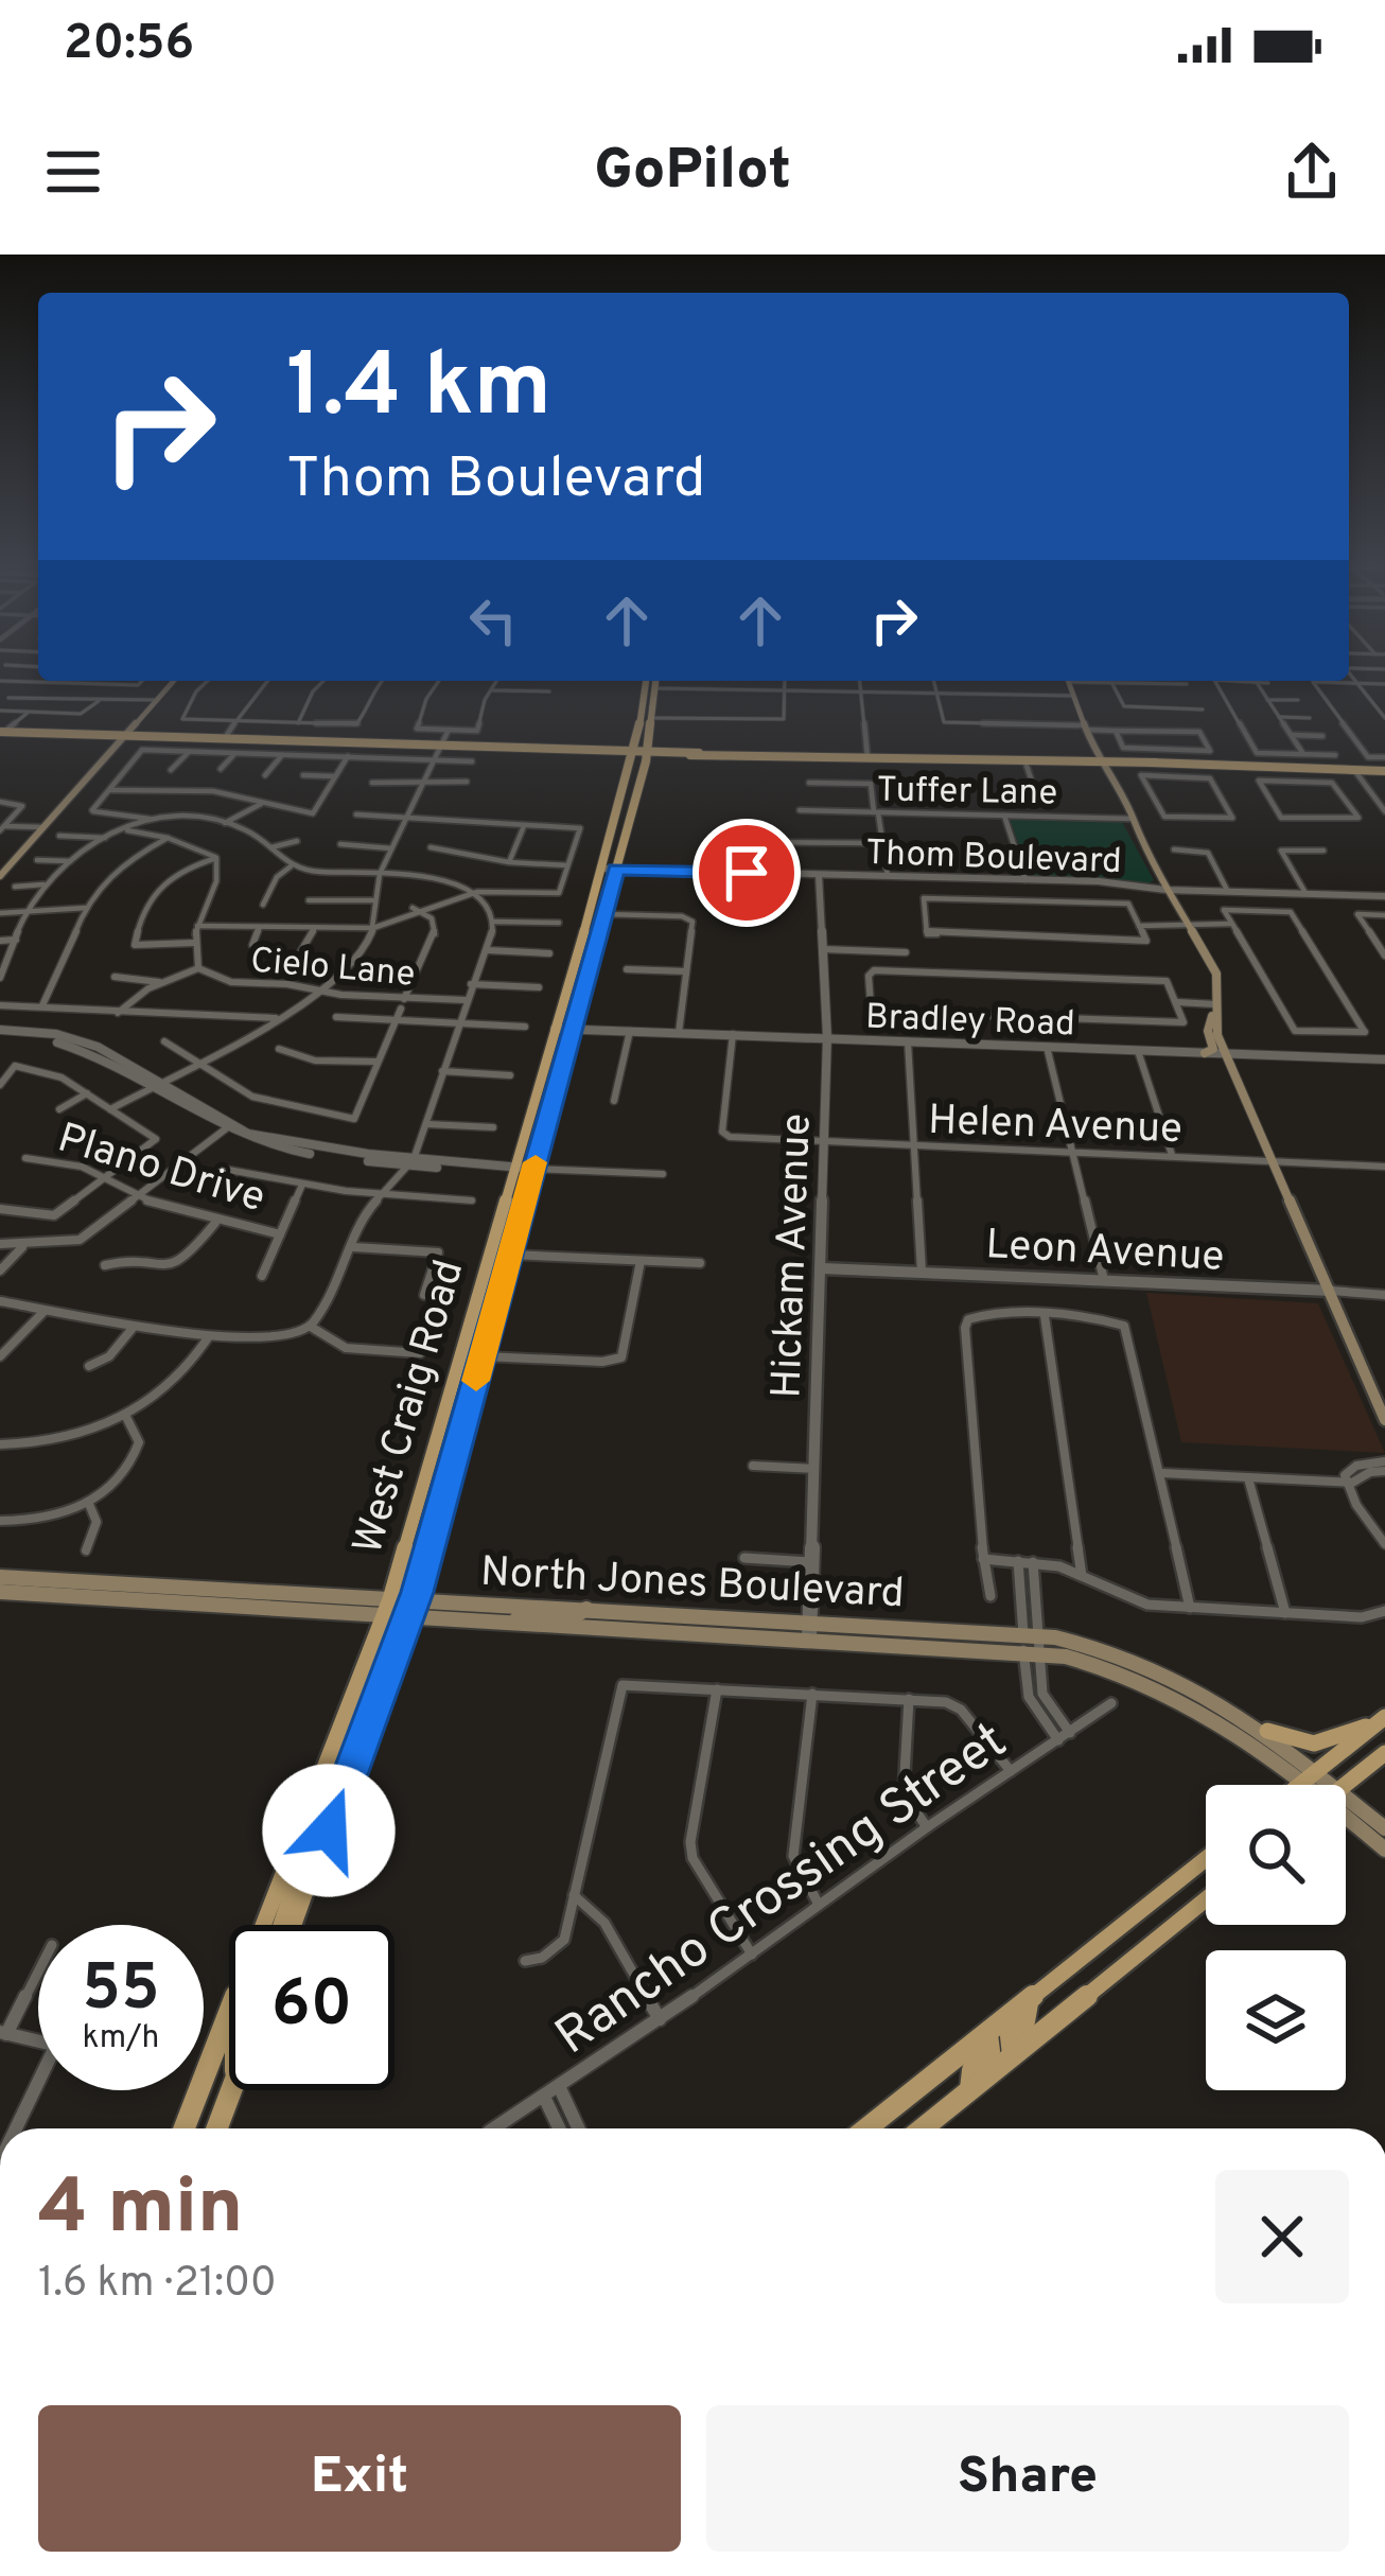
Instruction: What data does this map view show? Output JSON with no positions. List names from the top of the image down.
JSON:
{
  "streets": {
    "main road": ["West Craig Road", "North Jones Boulevard"],
    "street": [
      "Tuffer Lane",
      "Thom Boulevard",
      "Cielo Lane",
      "Bradley Road",
      "Helen Avenue",
      "Plano Drive",
      "Leon Avenue",
      "Hickam Avenue",
      "Rancho Crossing Street"
    ]
  },
  "crossings": [
    ["Thom Boulevard", "Hickam Avenue"],
    ["Thom Boulevard", "West Craig Road"],
    ["Bradley Road", "Helen Avenue"],
    ["Bradley Road", "Hickam Avenue"],
    ["Bradley Road", "West Craig Road"],
    ["Helen Avenue", "Hickam Avenue"],
    ["Leon Avenue", "Hickam Avenue"],
    ["Hickam Avenue", "North Jones Boulevard"],
    ["West Craig Road", "North Jones Boulevard"]
  ],
  "page": {
    "status": "20:56",
    "header": "GoPilot",
    "turn": ["1.4 km", "Thom Boulevard"],
    "speed": "55 km/h",
    "limit": "60",
    "heading": ["4 min", "1.6 km · 21:00"],
    "buttons": ["Exit", "Share"]
  }
}
